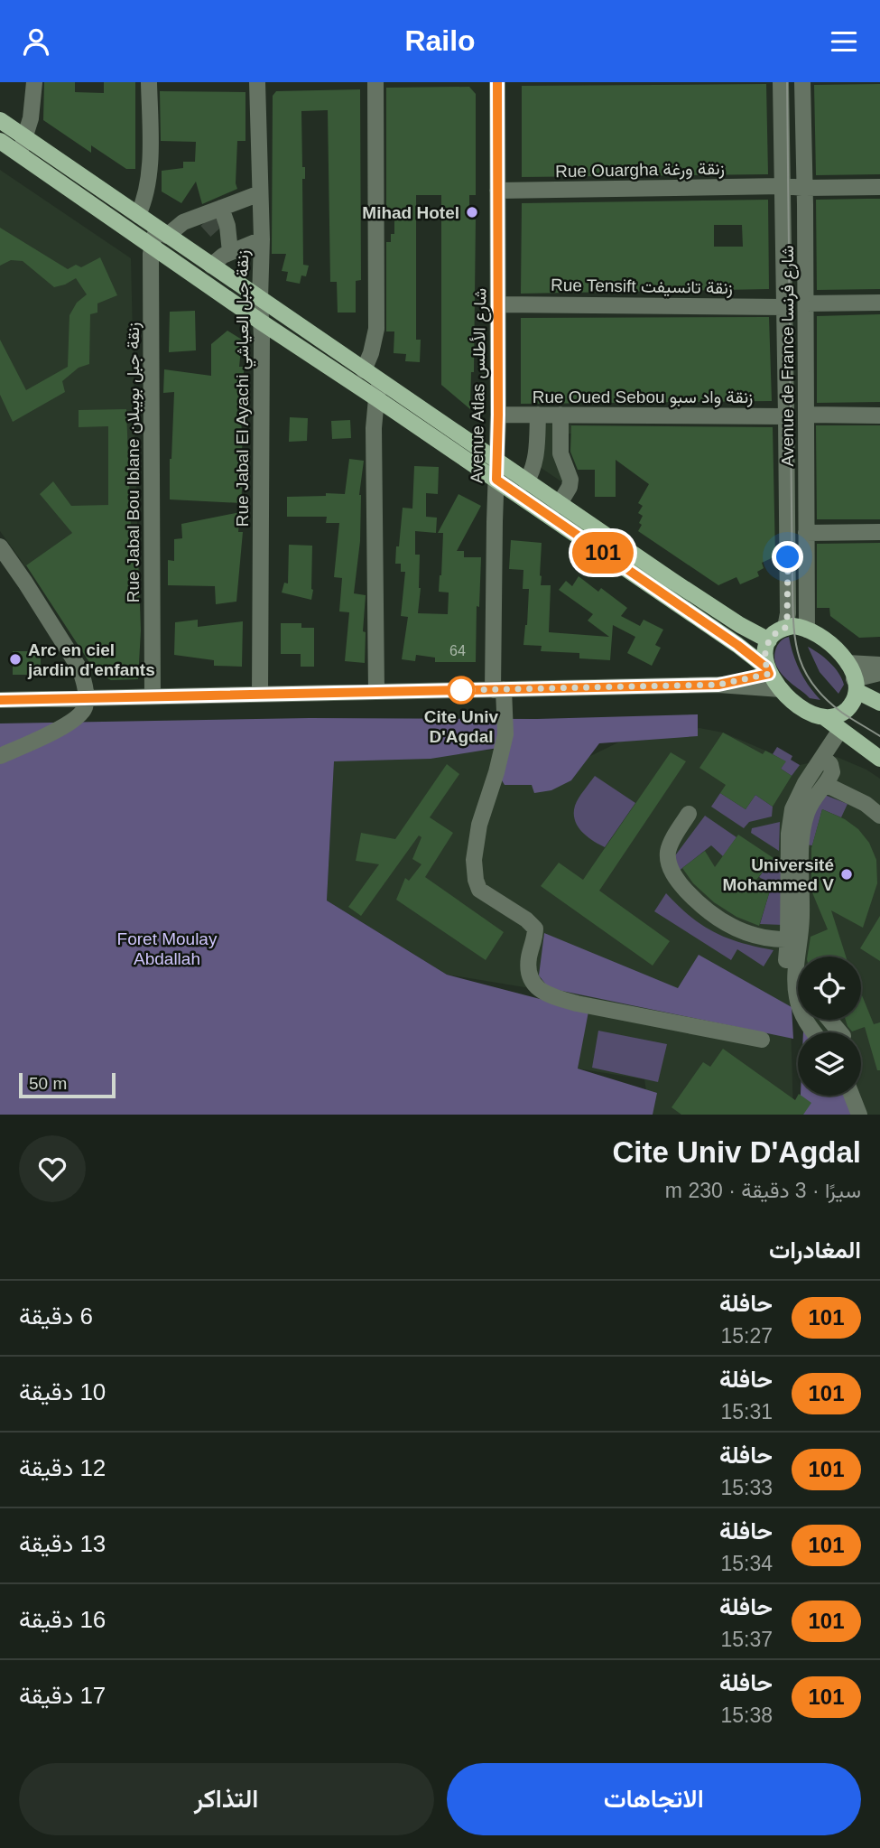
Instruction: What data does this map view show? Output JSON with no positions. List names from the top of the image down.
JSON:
{
  "streets": {
    "street": [
      "Rue Ouargha زنقة ورغة",
      "Rue Tensift زنقة تانسيفت",
      "Avenue de France شارع فرنسا",
      "Avenue Atlas شارع الأطلس",
      "Rue Jabal El Ayachi زنقة جبل العياشي",
      "Rue Oued Sebou زنقة واد سبو",
      "Rue Jabal Bou Iblane زنقة جبل بويبلان"
    ]
  },
  "crossings": [
    ["Rue Ouargha زنقة ورغة", "Avenue de France شارع فرنسا"],
    ["Rue Ouargha زنقة ورغة", "Avenue Atlas شارع الأطلس"],
    ["Rue Tensift زنقة تانسيفت", "Avenue de France شارع فرنسا"],
    ["Rue Tensift زنقة تانسيفت", "Avenue Atlas شارع الأطلس"],
    ["Avenue de France شارع فرنسا", "Rue Oued Sebou زنقة واد سبو"],
    ["Avenue Atlas شارع الأطلس", "Rue Oued Sebou زنقة واد سبو"]
  ],
  "parks": ["Foret Moulay Abdallah"],
  "places": [
    "Mihad Hotel",
    "Arc en ciel jardin d'enfants",
    "Cite Univ D'Agdal",
    "Université Mohammed V"
  ],
  "lines": ["bus line 101"],
  "house_numbers": ["64"],
  "scale_bar": "50 m",
  "page": {
    "header": "Railo",
    "on_map": "101",
    "scale": "50 m",
    "heading": [
      ["Cite Univ D'Agdal", "سيرًا · 3 دقيقة · 230 m"],
      "المغادرات"
    ],
    "list": [
      {
        "mark": "101",
        "name": "حافلة",
        "note": "15:27",
        "value": "6 دقيقة"
      },
      {
        "mark": "101",
        "name": "حافلة",
        "note": "15:31",
        "value": "10 دقيقة"
      },
      {
        "mark": "101",
        "name": "حافلة",
        "note": "15:33",
        "value": "12 دقيقة"
      },
      {
        "mark": "101",
        "name": "حافلة",
        "note": "15:34",
        "value": "13 دقيقة"
      },
      {
        "mark": "101",
        "name": "حافلة",
        "note": "15:37",
        "value": "16 دقيقة"
      },
      {
        "mark": "101",
        "name": "حافلة",
        "note": "15:38",
        "value": "17 دقيقة"
      }
    ],
    "buttons": ["الاتجاهات", "التذاكر"]
  }
}
